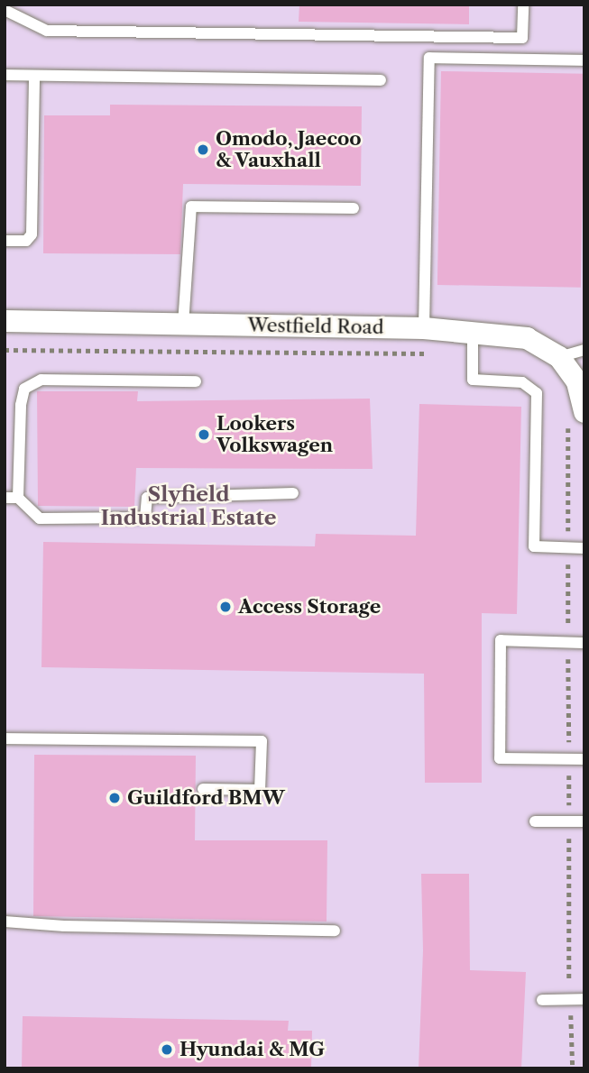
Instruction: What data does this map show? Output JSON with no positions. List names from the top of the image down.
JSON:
{
  "streets": {
    "street": ["Westfield Road"]
  },
  "districts": ["Slyfield Industrial Estate"],
  "places": [
    "Omodo, Jaecoo & Vauxhall",
    "Lookers Volkswagen",
    "Access Storage",
    "Guildford BMW",
    "Hyundai & MG"
  ]
}
